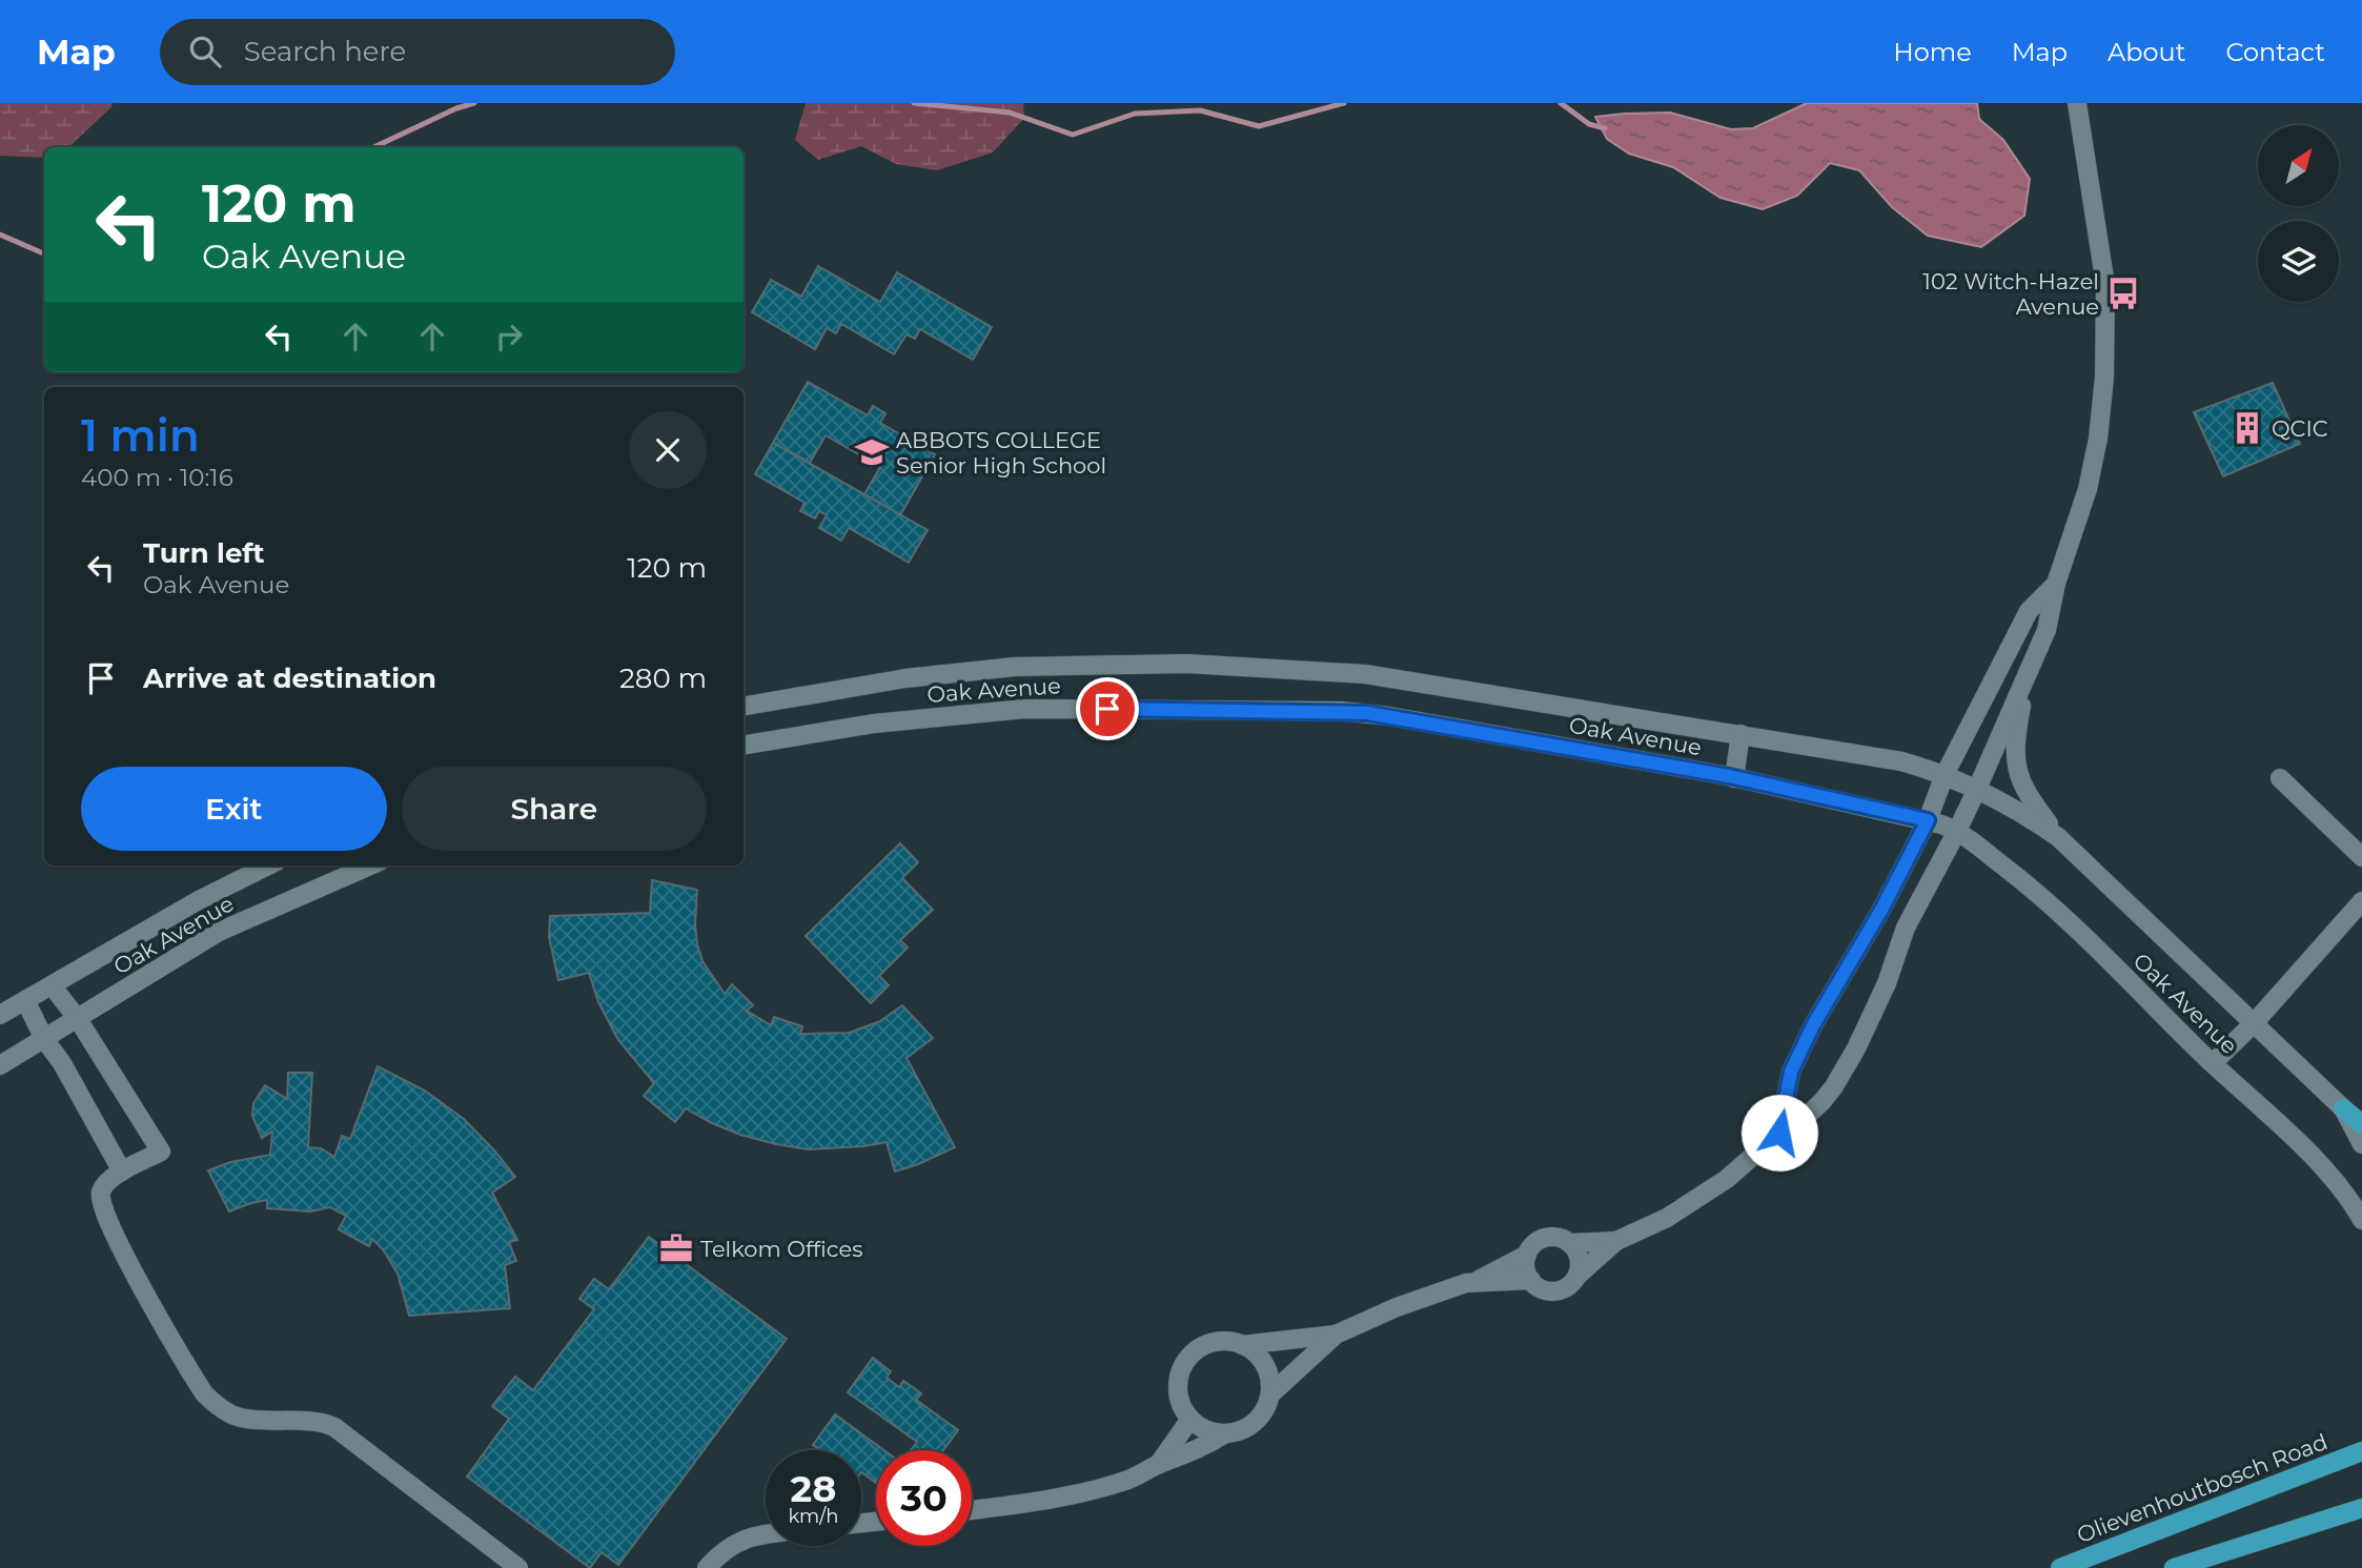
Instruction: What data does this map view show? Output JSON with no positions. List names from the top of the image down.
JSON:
{
  "streets": {
    "main road": ["Olievenhoutbosch Road"],
    "street": ["Oak Avenue"]
  },
  "places": {
    "bus stop": ["102 Witch-Hazel Avenue"],
    "building": ["QCIC"],
    "school or university": ["ABBOTS COLLEGE Senior High School"],
    "office": ["Telkom Offices"]
  },
  "north": "top right",
  "page": {
    "header": "Map",
    "search": "Search here",
    "nav": [
      "Home",
      "Map",
      "About",
      "Contact"
    ],
    "turn": ["120 m", "Oak Avenue"],
    "heading": ["1 min", "400 m · 10:16"],
    "list": [
      {
        "name": "Turn left",
        "note": "Oak Avenue",
        "value": "120 m"
      },
      {
        "name": "Arrive at destination",
        "value": "280 m"
      }
    ],
    "buttons": ["Exit", "Share"],
    "speed": "28 km/h",
    "limit": "30"
  }
}
